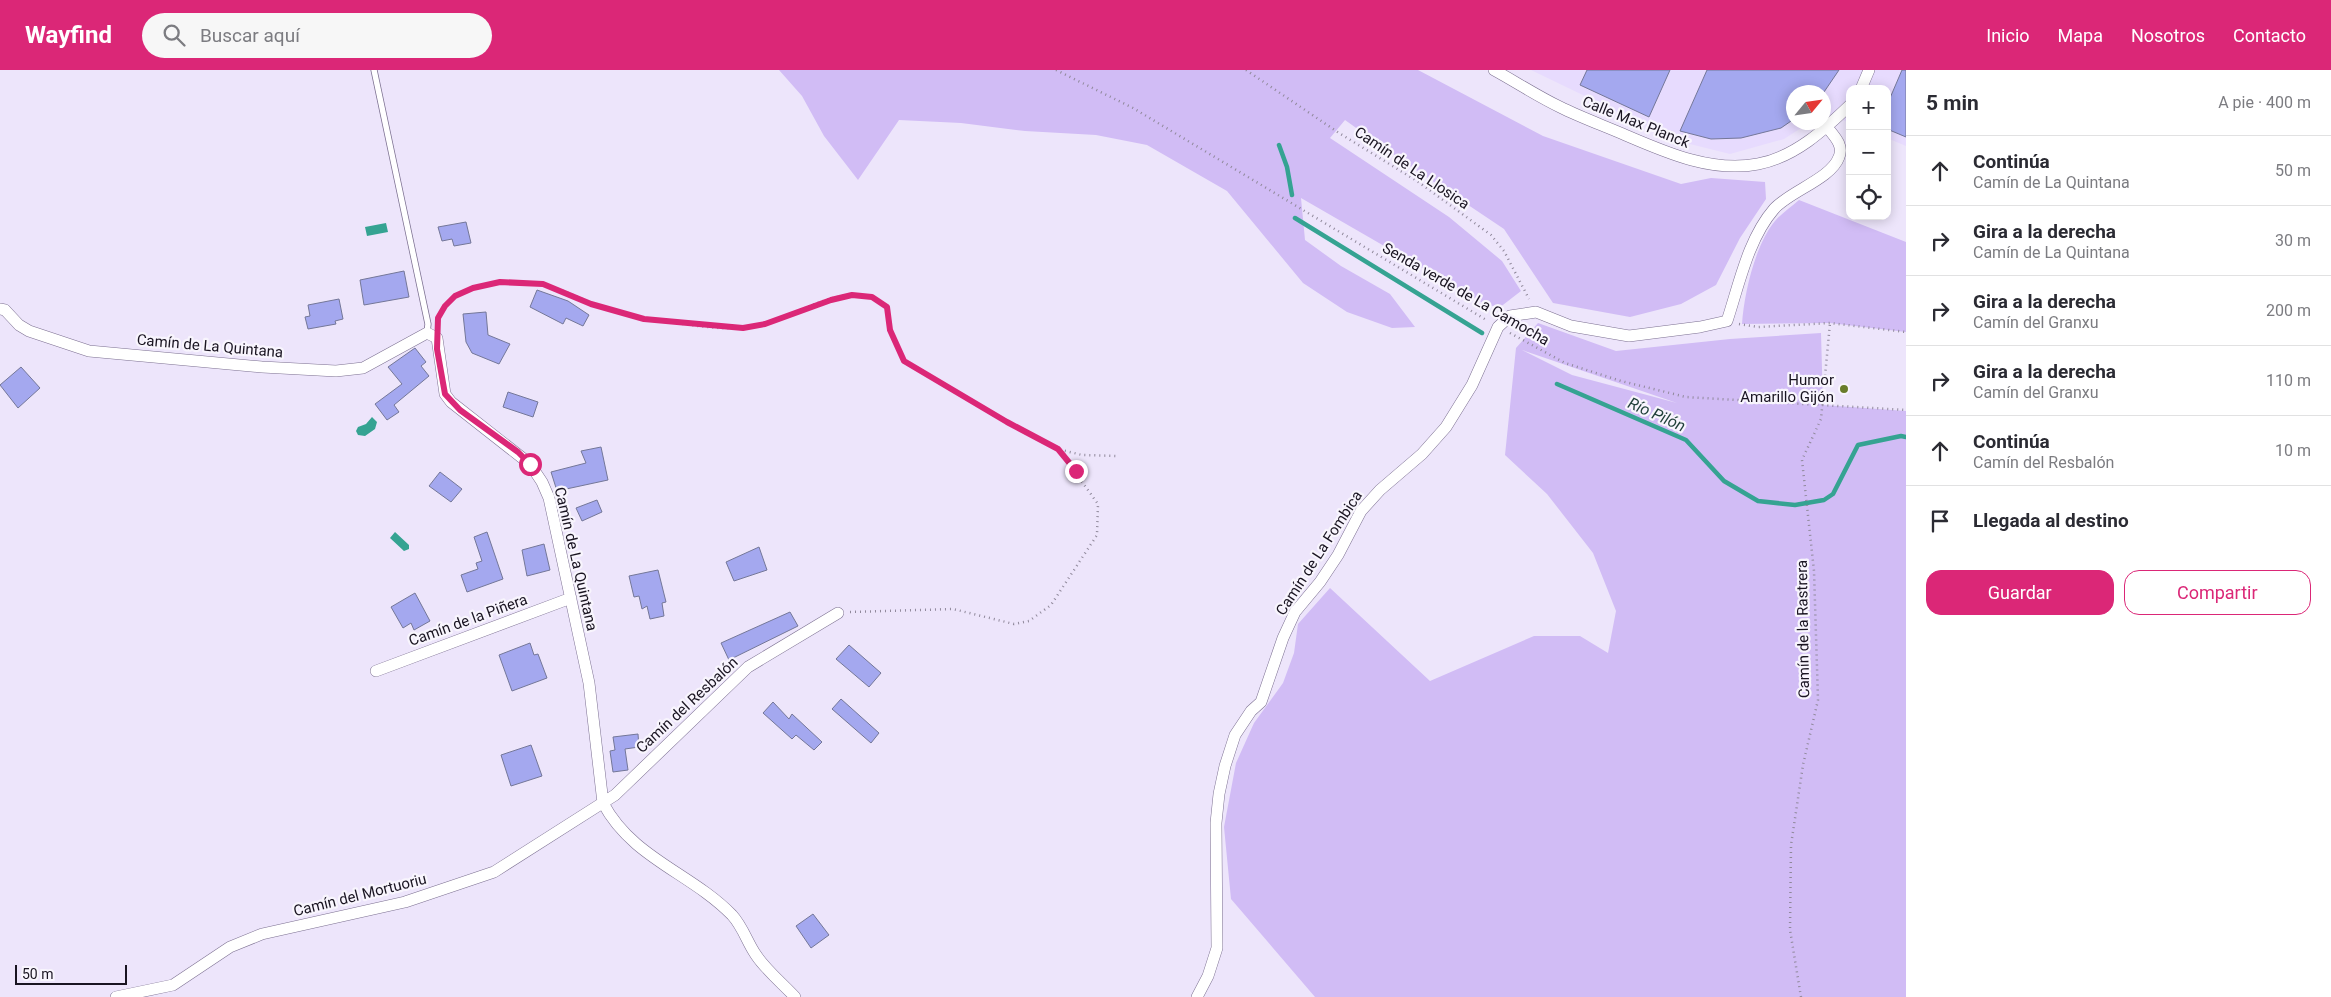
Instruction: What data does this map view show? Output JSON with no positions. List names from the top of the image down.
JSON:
{
  "streets": {
    "street": [
      "Calle Max Planck",
      "Camín de La Quintana",
      "Camín de La Fombica",
      "Camín de la Piñera",
      "Camín del Resbalón",
      "Camín del Mortuoriu"
    ],
    "path": ["Camín de La Llosica", "Senda verde de La Camocha", "Camín de la Rastrera"]
  },
  "crossings": [
    ["Senda verde de La Camocha", "Camín de La Fombica"],
    ["Senda verde de La Camocha", "Camín de la Rastrera"],
    ["Camín de La Quintana", "Camín de la Piñera"],
    ["Camín de La Quintana", "Camín del Resbalón"],
    ["Camín de La Quintana", "Camín del Mortuoriu"],
    ["Camín del Resbalón", "Camín del Mortuoriu"]
  ],
  "water": ["Río Pilón"],
  "places": ["Humor Amarillo Gijón"],
  "scale_bar": "50 m",
  "north": "top right",
  "page": {
    "header": "Wayfind",
    "search": "Buscar aquí",
    "nav": [
      "Inicio",
      "Mapa",
      "Nosotros",
      "Contacto"
    ],
    "heading": ["5 min", "A pie · 400 m"],
    "map_buttons": ["+", "−"],
    "list": [
      ["Continúa", "Camín de La Quintana", "50 m"],
      ["Gira a la derecha", "Camín de La Quintana", "30 m"],
      ["Gira a la derecha", "Camín del Granxu", "200 m"],
      ["Gira a la derecha", "Camín del Granxu", "110 m"],
      ["Continúa", "Camín del Resbalón", "10 m"],
      "Llegada al destino"
    ],
    "buttons": ["Guardar", "Compartir"],
    "scale": "50 m"
  }
}
